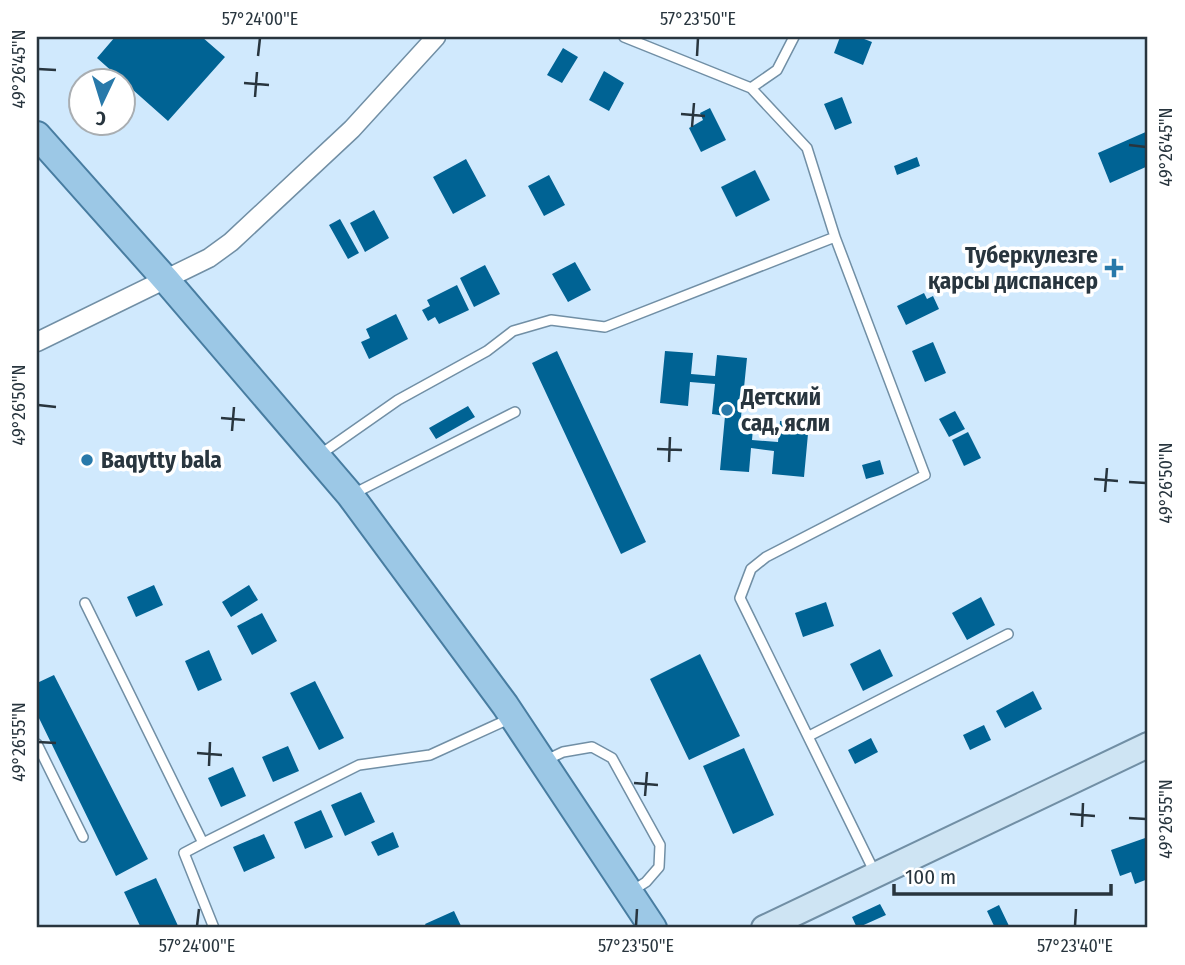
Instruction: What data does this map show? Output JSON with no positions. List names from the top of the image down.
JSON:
{
  "places": {
    "health": ["Туберкулезге қарсы диспансер"],
    "other": ["Детский сад, ясли", "Baqytty bala"]
  },
  "scale_bar": "100 m",
  "north": "bottom",
  "coordinates": [
    "57°24'00\"E",
    "57°23'50\"E",
    "49°26'45\"N",
    "49°26'50\"N",
    "49°26'55\"N",
    "57°23'40\"E"
  ]
}
